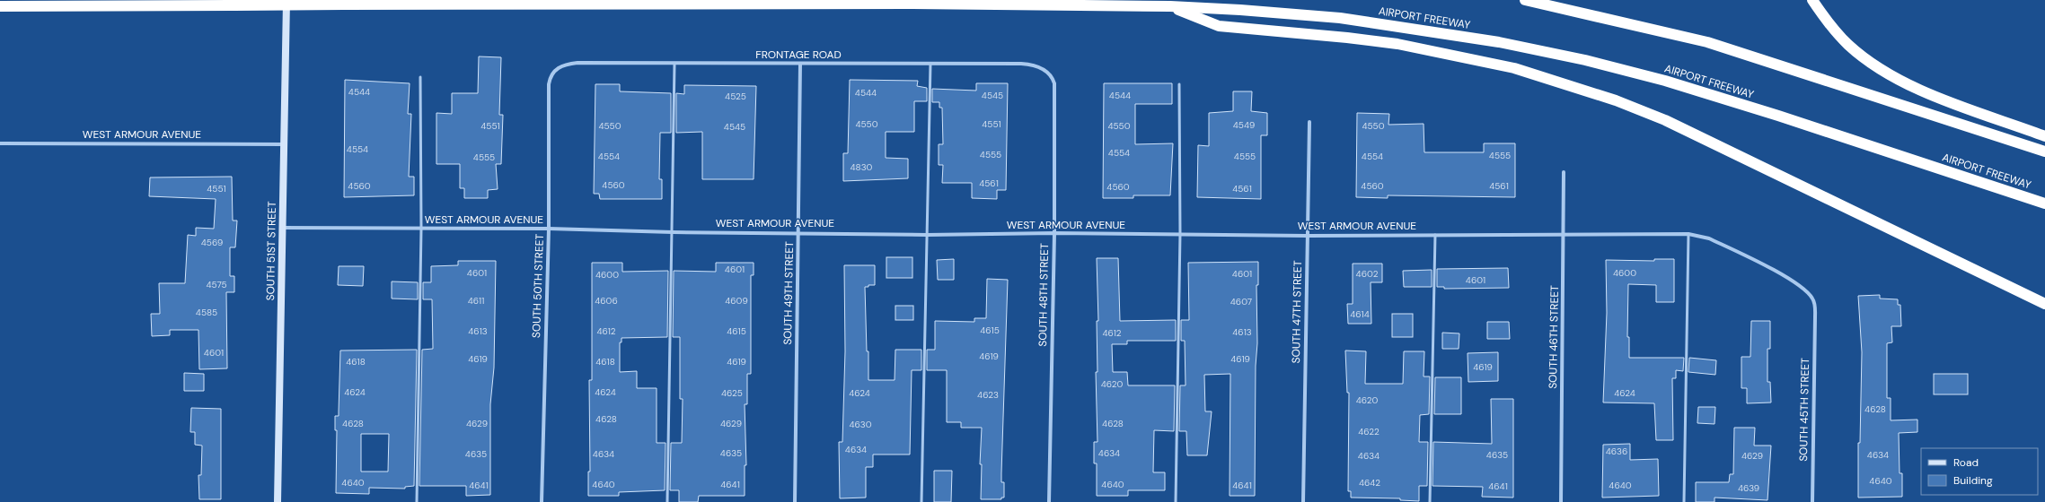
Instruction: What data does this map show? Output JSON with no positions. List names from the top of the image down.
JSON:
{
  "streets": {
    "highway": ["AIRPORT FREEWAY"],
    "street": [
      "FRONTAGE ROAD",
      "WEST ARMOUR AVENUE",
      "SOUTH 51ST STREET",
      "SOUTH 50TH STREET",
      "SOUTH 49TH STREET",
      "SOUTH 48TH STREET",
      "SOUTH 47TH STREET",
      "SOUTH 46TH STREET",
      "SOUTH 45TH STREET"
    ]
  },
  "crossings": [
    ["FRONTAGE ROAD", "SOUTH 50TH STREET"],
    ["FRONTAGE ROAD", "SOUTH 49TH STREET"],
    ["FRONTAGE ROAD", "SOUTH 48TH STREET"],
    ["WEST ARMOUR AVENUE", "SOUTH 51ST STREET"],
    ["WEST ARMOUR AVENUE", "SOUTH 50TH STREET"],
    ["WEST ARMOUR AVENUE", "SOUTH 49TH STREET"],
    ["WEST ARMOUR AVENUE", "SOUTH 48TH STREET"],
    ["WEST ARMOUR AVENUE", "SOUTH 47TH STREET"],
    ["WEST ARMOUR AVENUE", "SOUTH 46TH STREET"],
    ["WEST ARMOUR AVENUE", "SOUTH 45TH STREET"]
  ],
  "house_numbers": [
    "4544",
    "4544",
    "4545",
    "4544",
    "4525",
    "4550",
    "4551",
    "4549",
    "4551",
    "4550",
    "4550",
    "4550",
    "4545",
    "4554",
    "4554",
    "4555",
    "4555",
    "4554",
    "4555",
    "4554",
    "4555",
    "4830",
    "4561",
    "4560",
    "4560",
    "4560",
    "4561",
    "4560",
    "4551",
    "4561",
    "4569",
    "4601",
    "4601",
    "4600",
    "4601",
    "4602",
    "4600",
    "4601",
    "4575",
    "4611",
    "4606",
    "4609",
    "4607",
    "4585",
    "4614",
    "4615",
    "4613",
    "4612",
    "4615",
    "4613",
    "4612",
    "4601",
    "4619",
    "4619",
    "4619",
    "4618",
    "4618",
    "4619",
    "4619",
    "4620",
    "4624",
    "4624",
    "4625",
    "4624",
    "4624",
    "4623",
    "4620",
    "4628",
    "4628",
    "4628",
    "4629",
    "4629",
    "4628",
    "4630",
    "4622",
    "4634",
    "4636",
    "4635",
    "4634",
    "4635",
    "4634",
    "4635",
    "4634",
    "4634",
    "4629",
    "4640",
    "4640",
    "4642",
    "4640",
    "4641",
    "4640",
    "4641",
    "4641",
    "4640",
    "4641",
    "4639"
  ],
  "legend": ["Road", "Building"]
}
